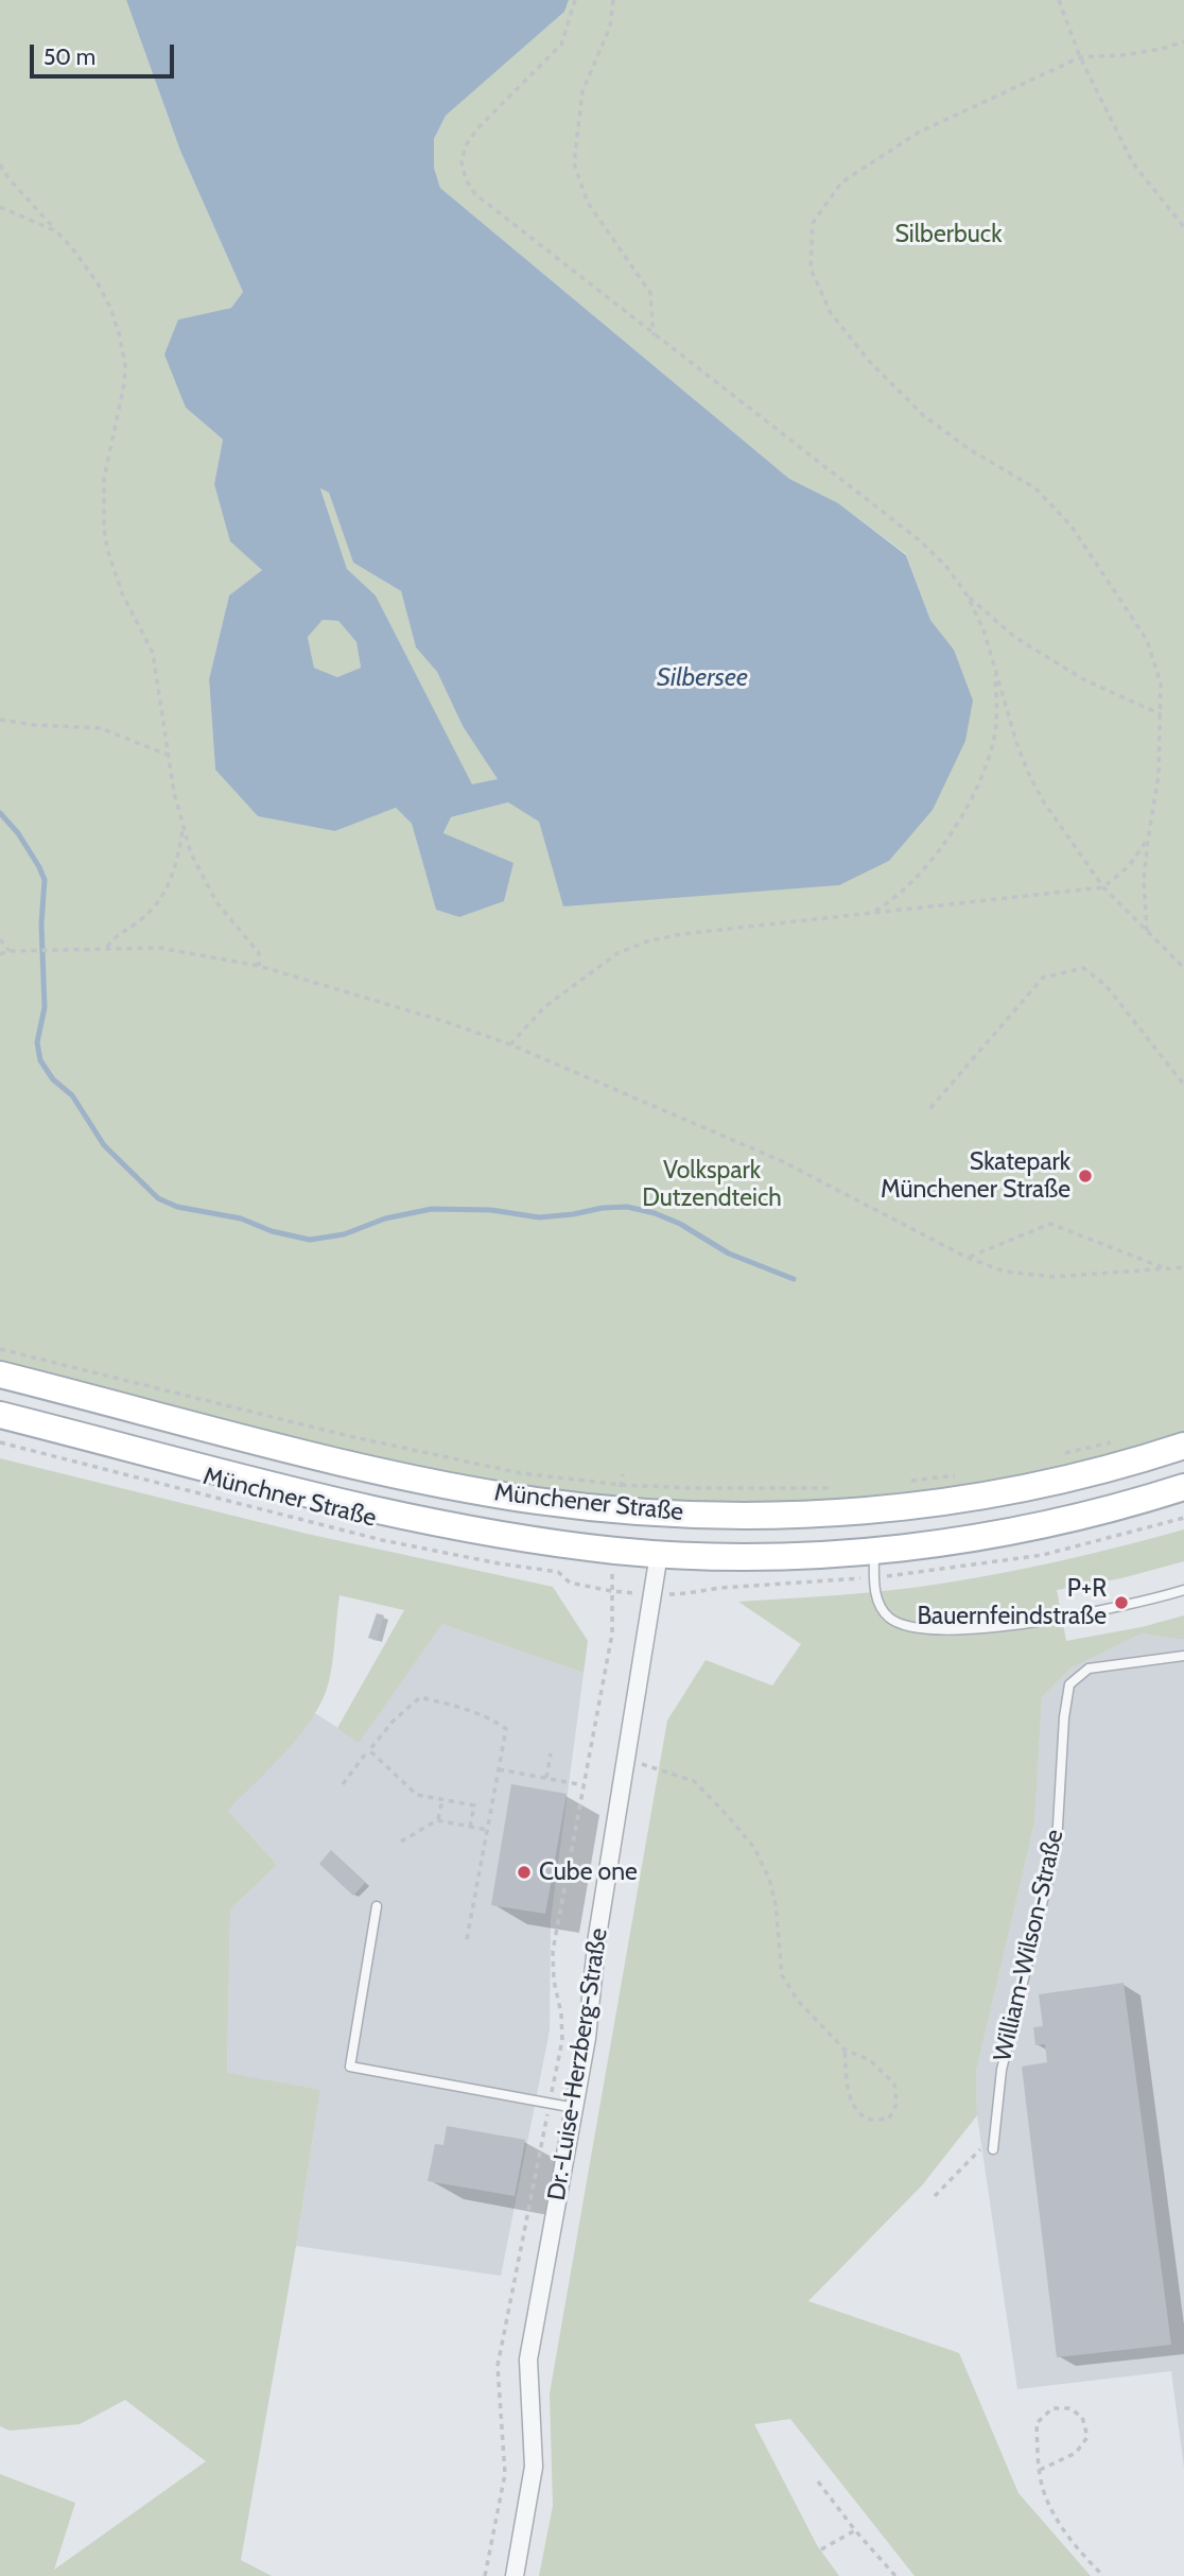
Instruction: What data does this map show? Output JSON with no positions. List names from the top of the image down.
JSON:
{
  "streets": {
    "main road": ["Münchener Straße"],
    "street": ["Dr.-Luise-Herzberg-Straße"],
    "lane": ["William-Wilson-Straße"],
    "path": ["Münchner Straße"]
  },
  "crossings": [
    ["Münchner Straße", "Dr.-Luise-Herzberg-Straße"],
    ["Münchener Straße", "Dr.-Luise-Herzberg-Straße"]
  ],
  "water": ["Silbersee"],
  "parks": ["Silberbuck", "Volkspark Dutzendteich"],
  "places": ["Skatepark Münchener Straße", "P+R Bauernfeindstraße", "Cube one"],
  "scale_bar": "50 m"
}
